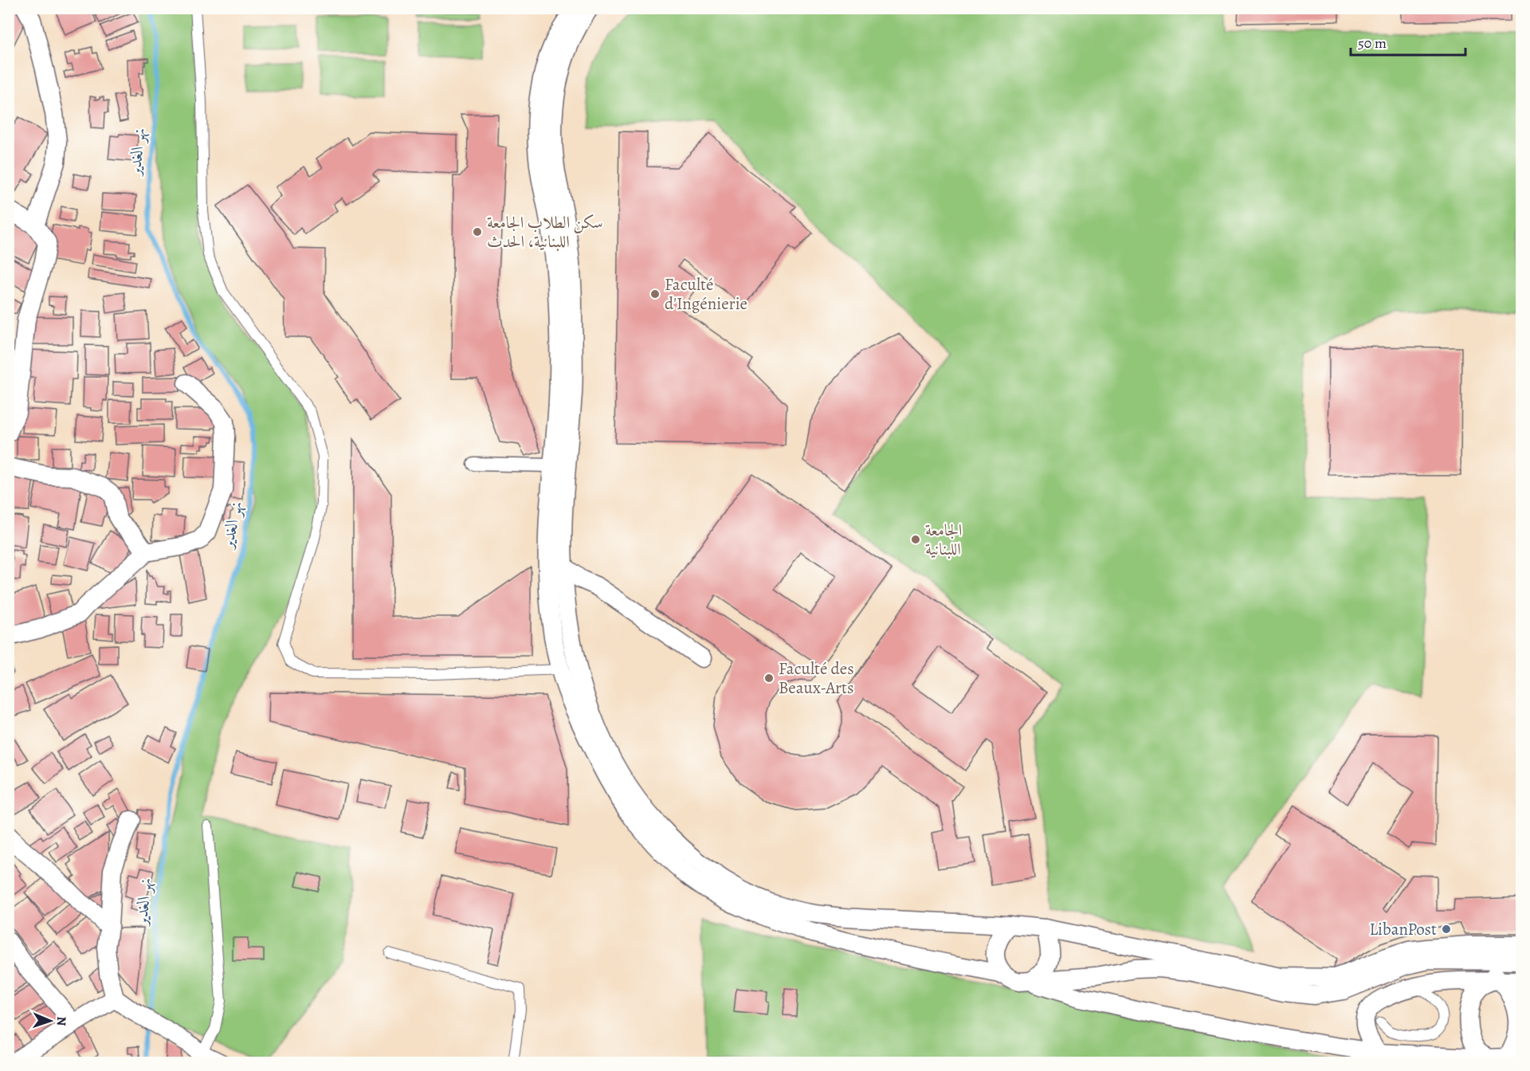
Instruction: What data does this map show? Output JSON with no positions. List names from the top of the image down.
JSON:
{
  "water": ["نهر الغدير"],
  "places": [
    "سكن الطلاب الجامعة اللبنانية، الحدث",
    "Faculté d'Ingénierie",
    "الجامعة اللبنانية",
    "Faculté des Beaux-Arts",
    "LibanPost"
  ],
  "scale_bar": "50 m",
  "north": "right"
}
